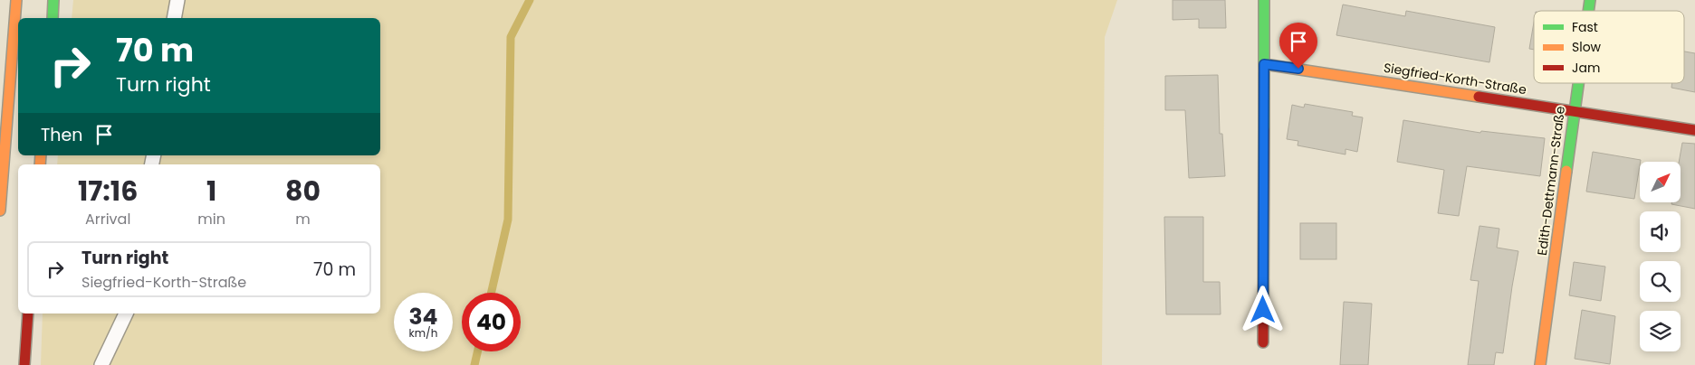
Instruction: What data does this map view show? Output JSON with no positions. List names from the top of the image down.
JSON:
{
  "streets": {
    "main road": ["Siegfried-Korth-Straße", "Edith-Dettmann-Straße"]
  },
  "crossings": [
    ["Siegfried-Korth-Straße", "Edith-Dettmann-Straße"]
  ],
  "legend": ["Fast", "Slow", "Jam"],
  "north": "top right",
  "page": {
    "turn": ["70 m", "Turn right"],
    "then": "Then",
    "eta": [
      "17:16",
      "Arrival",
      "1",
      "min",
      "80",
      "m"
    ],
    "list": [
      {
        "name": "Turn right",
        "note": "Siegfried-Korth-Straße",
        "value": "70 m"
      }
    ],
    "speed": "34 km/h",
    "limit": "40"
  }
}
